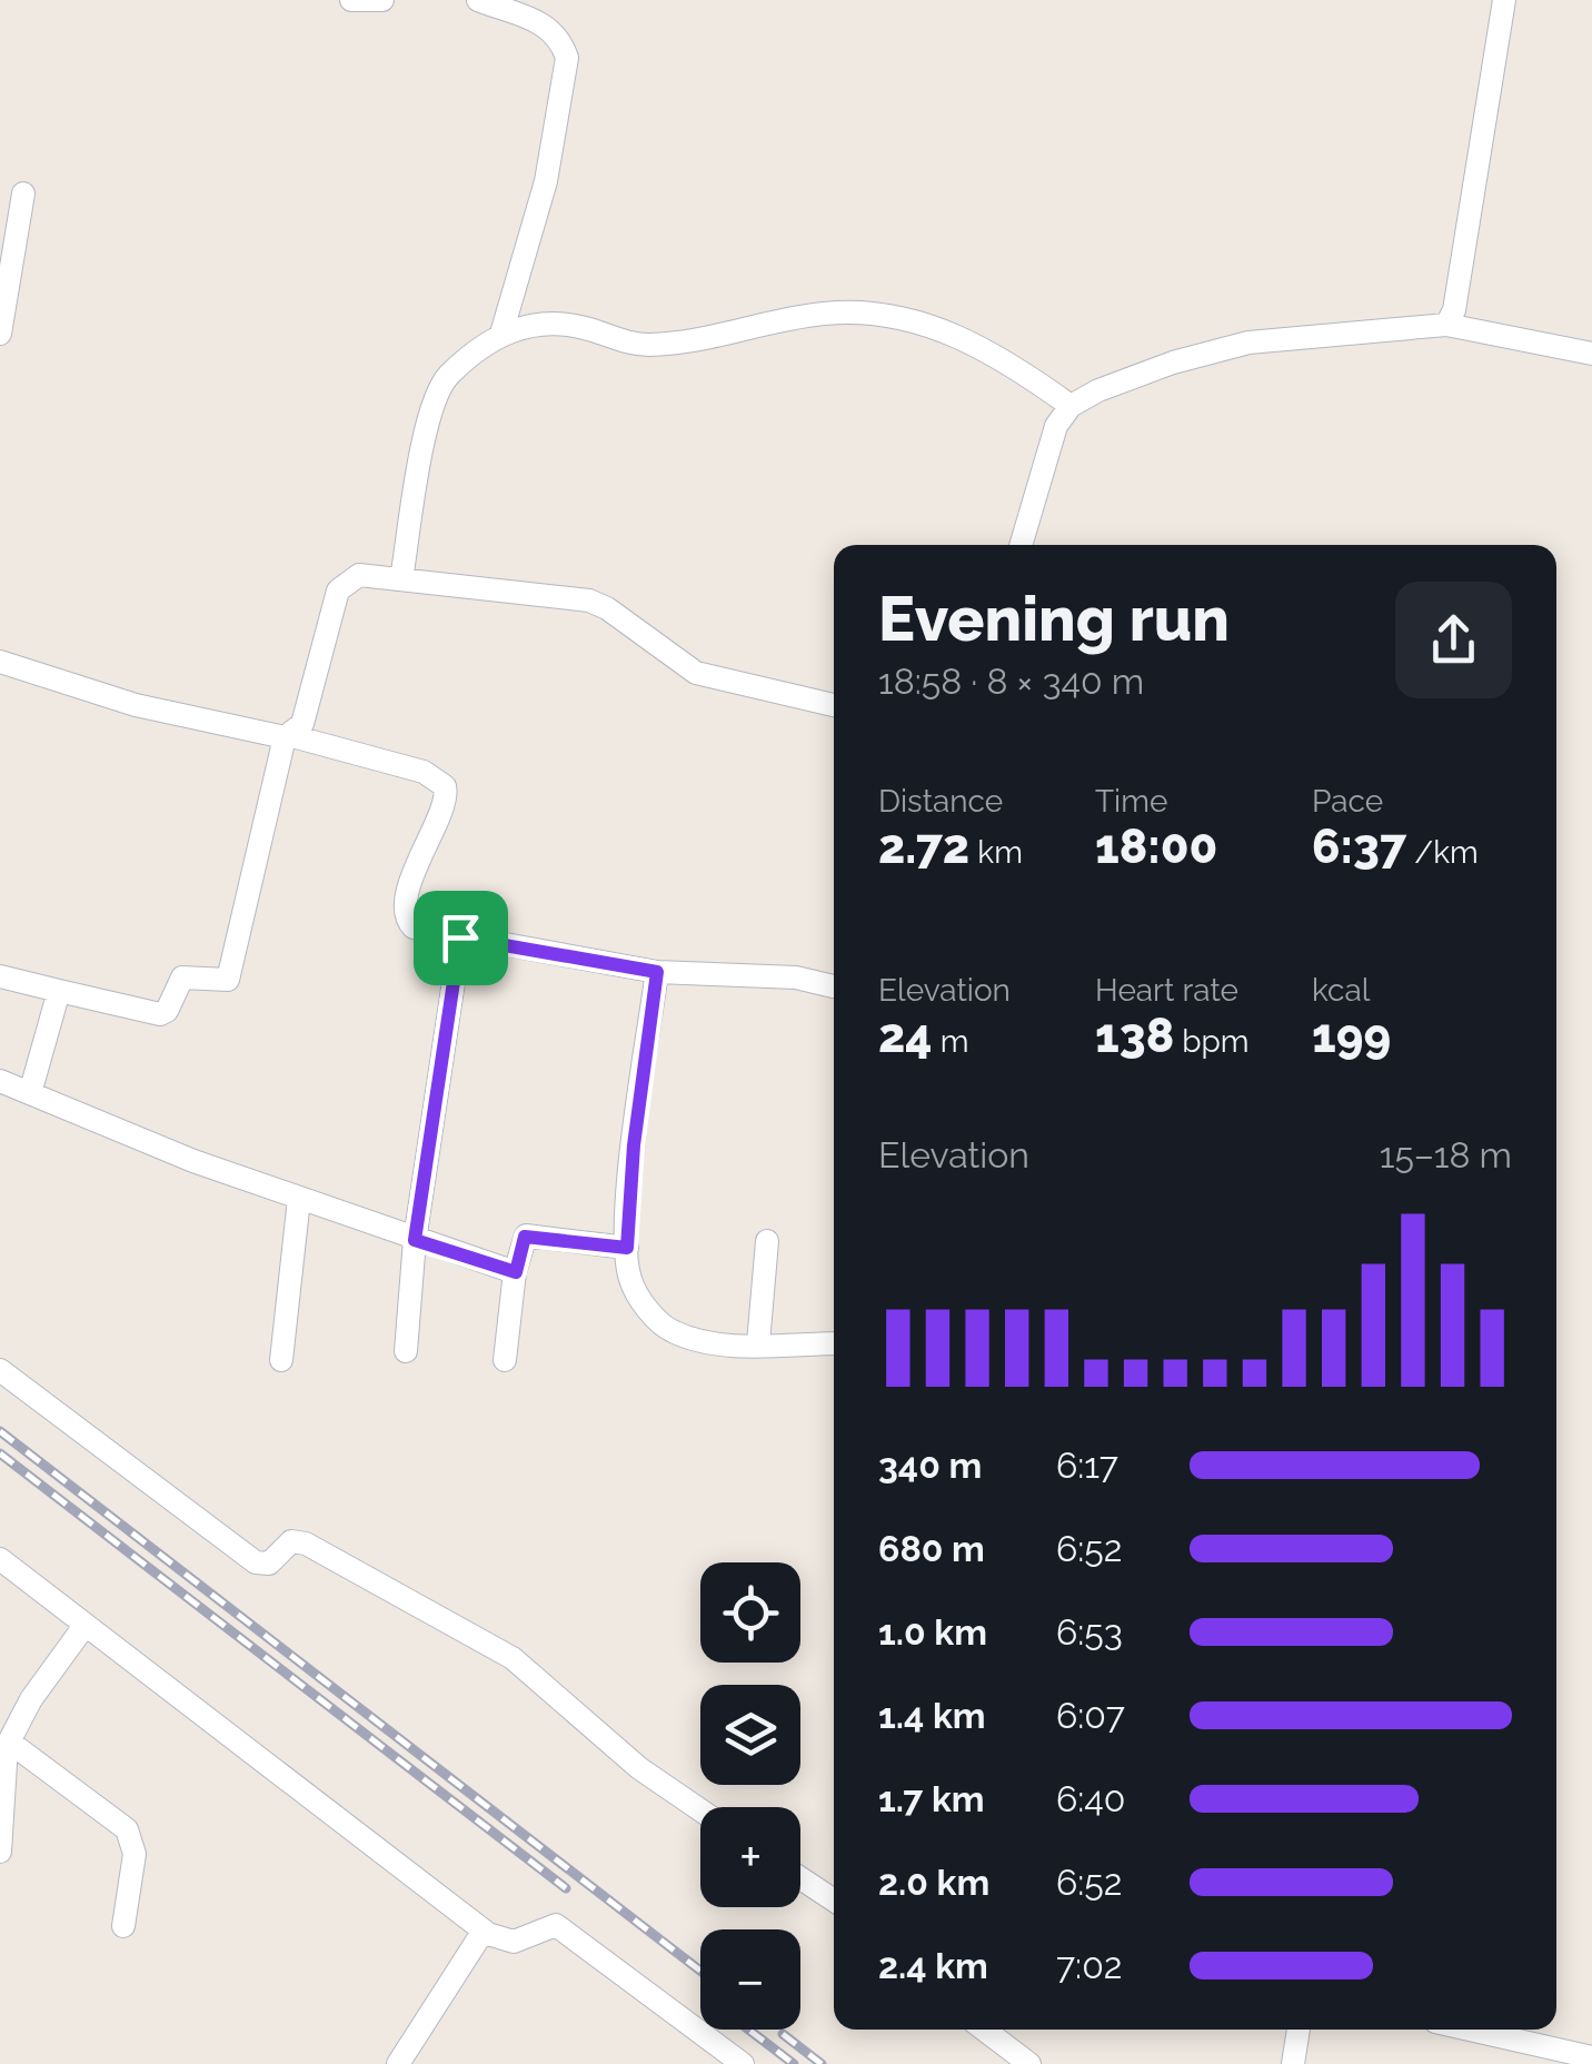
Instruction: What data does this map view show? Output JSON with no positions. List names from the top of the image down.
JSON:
{
  "page": {
    "heading": ["Evening run", "18:58 · 8 × 340 m"],
    "stats": [
      ["Distance", "2.72 km"],
      ["Time", "18:00"],
      ["Pace", "6:37 /km"],
      ["Elevation", "24 m"],
      ["Heart rate", "138 bpm"],
      ["kcal", "199"]
    ],
    "chart": ["Elevation", "15–18 m"],
    "list": [
      {
        "name": "340 m",
        "note": "6:17"
      },
      {
        "name": "680 m",
        "note": "6:52"
      },
      {
        "name": "1.0 km",
        "note": "6:53"
      },
      {
        "name": "1.4 km",
        "note": "6:07"
      },
      {
        "name": "1.7 km",
        "note": "6:40"
      },
      {
        "name": "2.0 km",
        "note": "6:52"
      },
      {
        "name": "2.4 km",
        "note": "7:02"
      }
    ],
    "map_buttons": ["+", "−"]
  }
}
